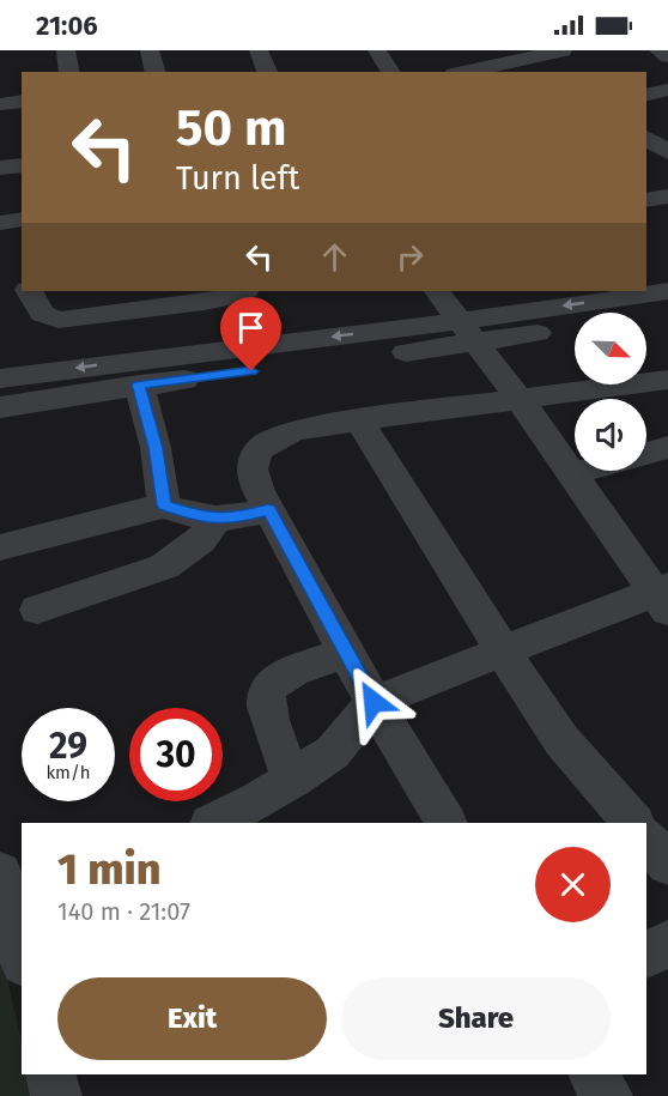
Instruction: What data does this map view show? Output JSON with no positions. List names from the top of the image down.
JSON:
{
  "north": "bottom right",
  "page": {
    "status": "21:06",
    "turn": ["50 m", "Turn left"],
    "speed": "29 km/h",
    "limit": "30",
    "heading": ["1 min", "140 m · 21:07"],
    "buttons": ["Exit", "Share"]
  }
}
